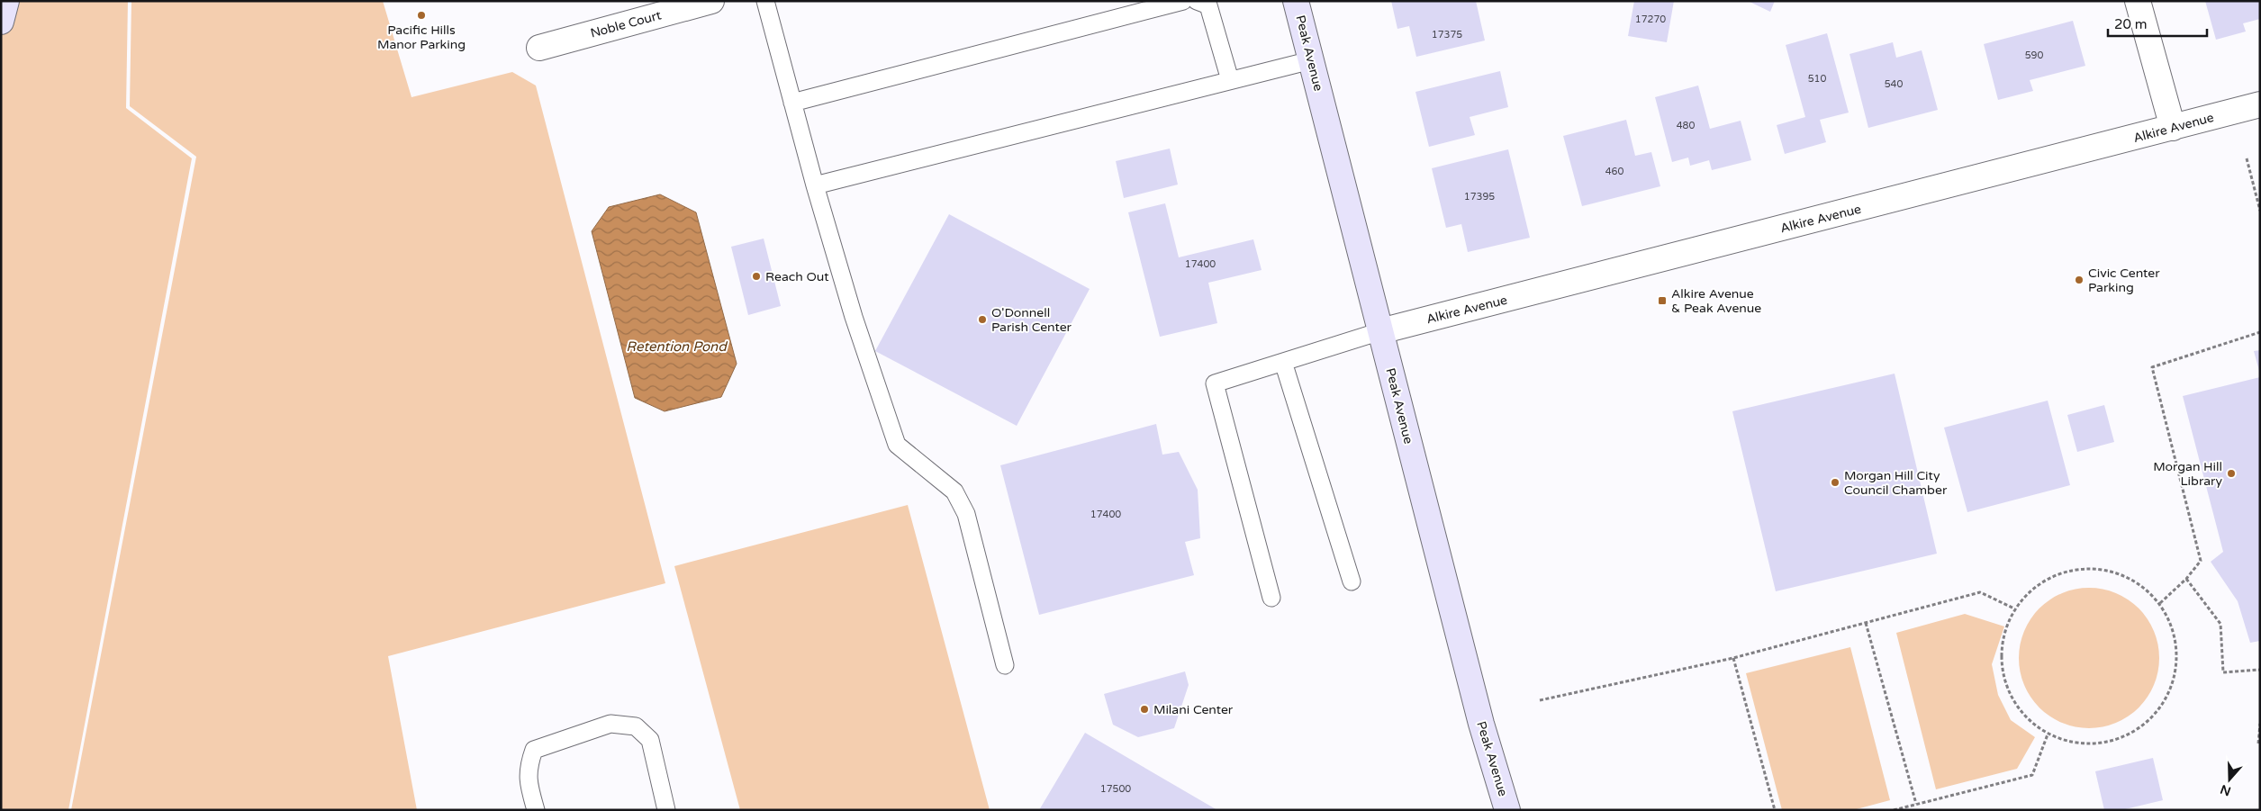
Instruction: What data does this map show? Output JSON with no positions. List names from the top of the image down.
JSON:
{
  "streets": {
    "street": ["Noble Court", "Peak Avenue", "Alkire Avenue"]
  },
  "crossings": [
    ["Peak Avenue", "Alkire Avenue"]
  ],
  "water": ["Retention Pond"],
  "places": {
    "other": [
      "Pacific Hills Manor Parking",
      "Reach Out",
      "Civic Center Parking",
      "O'Donnell Parish Center",
      "Morgan Hill Library",
      "Morgan Hill City Council Chamber",
      "Milani Center"
    ],
    "transit": ["Alkire Avenue & Peak Avenue"]
  },
  "house_numbers": [
    "17270",
    "17375",
    "590",
    "510",
    "540",
    "480",
    "460",
    "17395",
    "17400",
    "17400",
    "17500"
  ],
  "scale_bar": "20 m",
  "north": "bottom"
}
